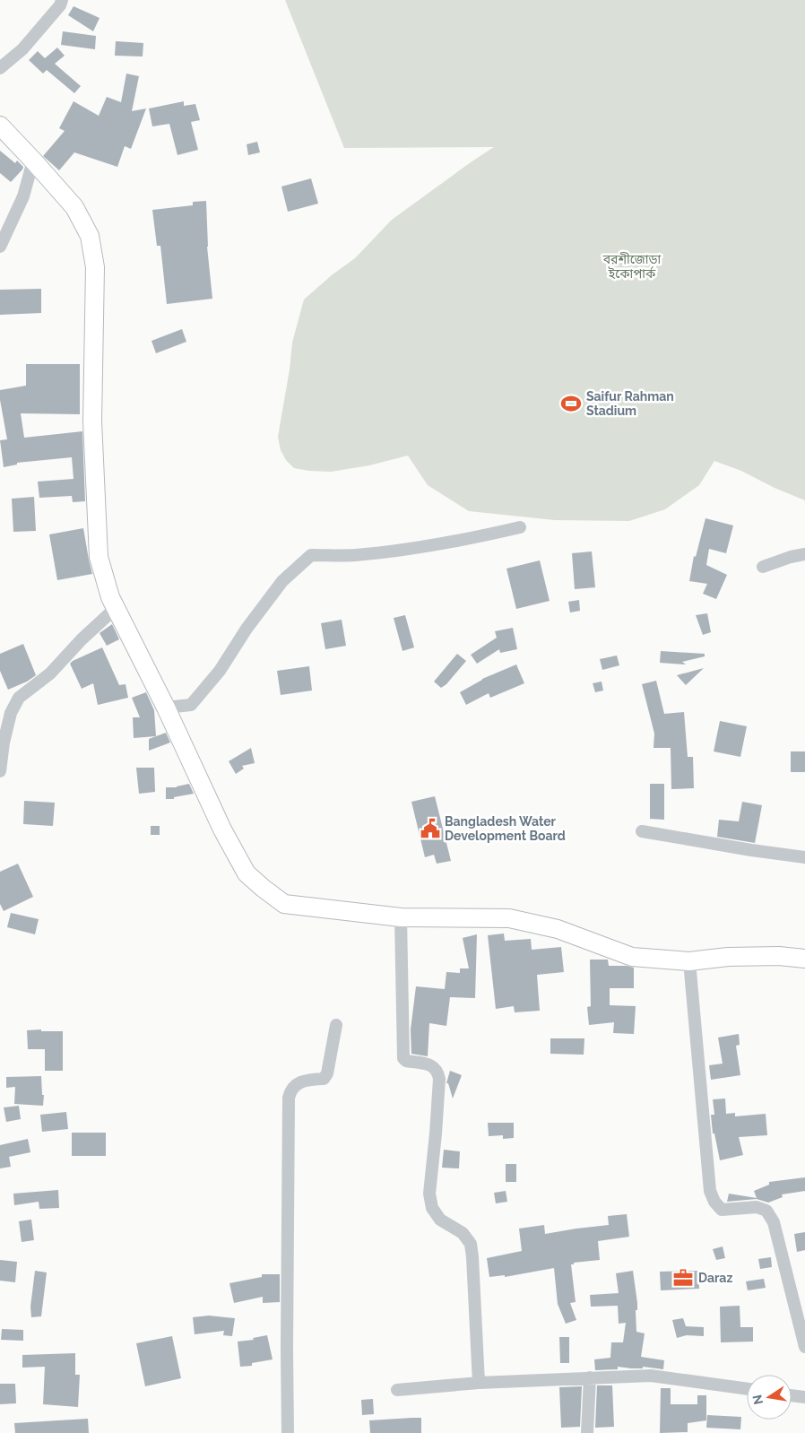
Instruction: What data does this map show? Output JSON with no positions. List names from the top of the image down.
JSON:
{
  "parks": ["বরশীজোড়া ইকোপার্ক"],
  "places": {
    "sports": ["Saifur Rahman Stadium"],
    "public building": ["Bangladesh Water Development Board"],
    "office": ["Daraz"]
  },
  "north": "left"
}
